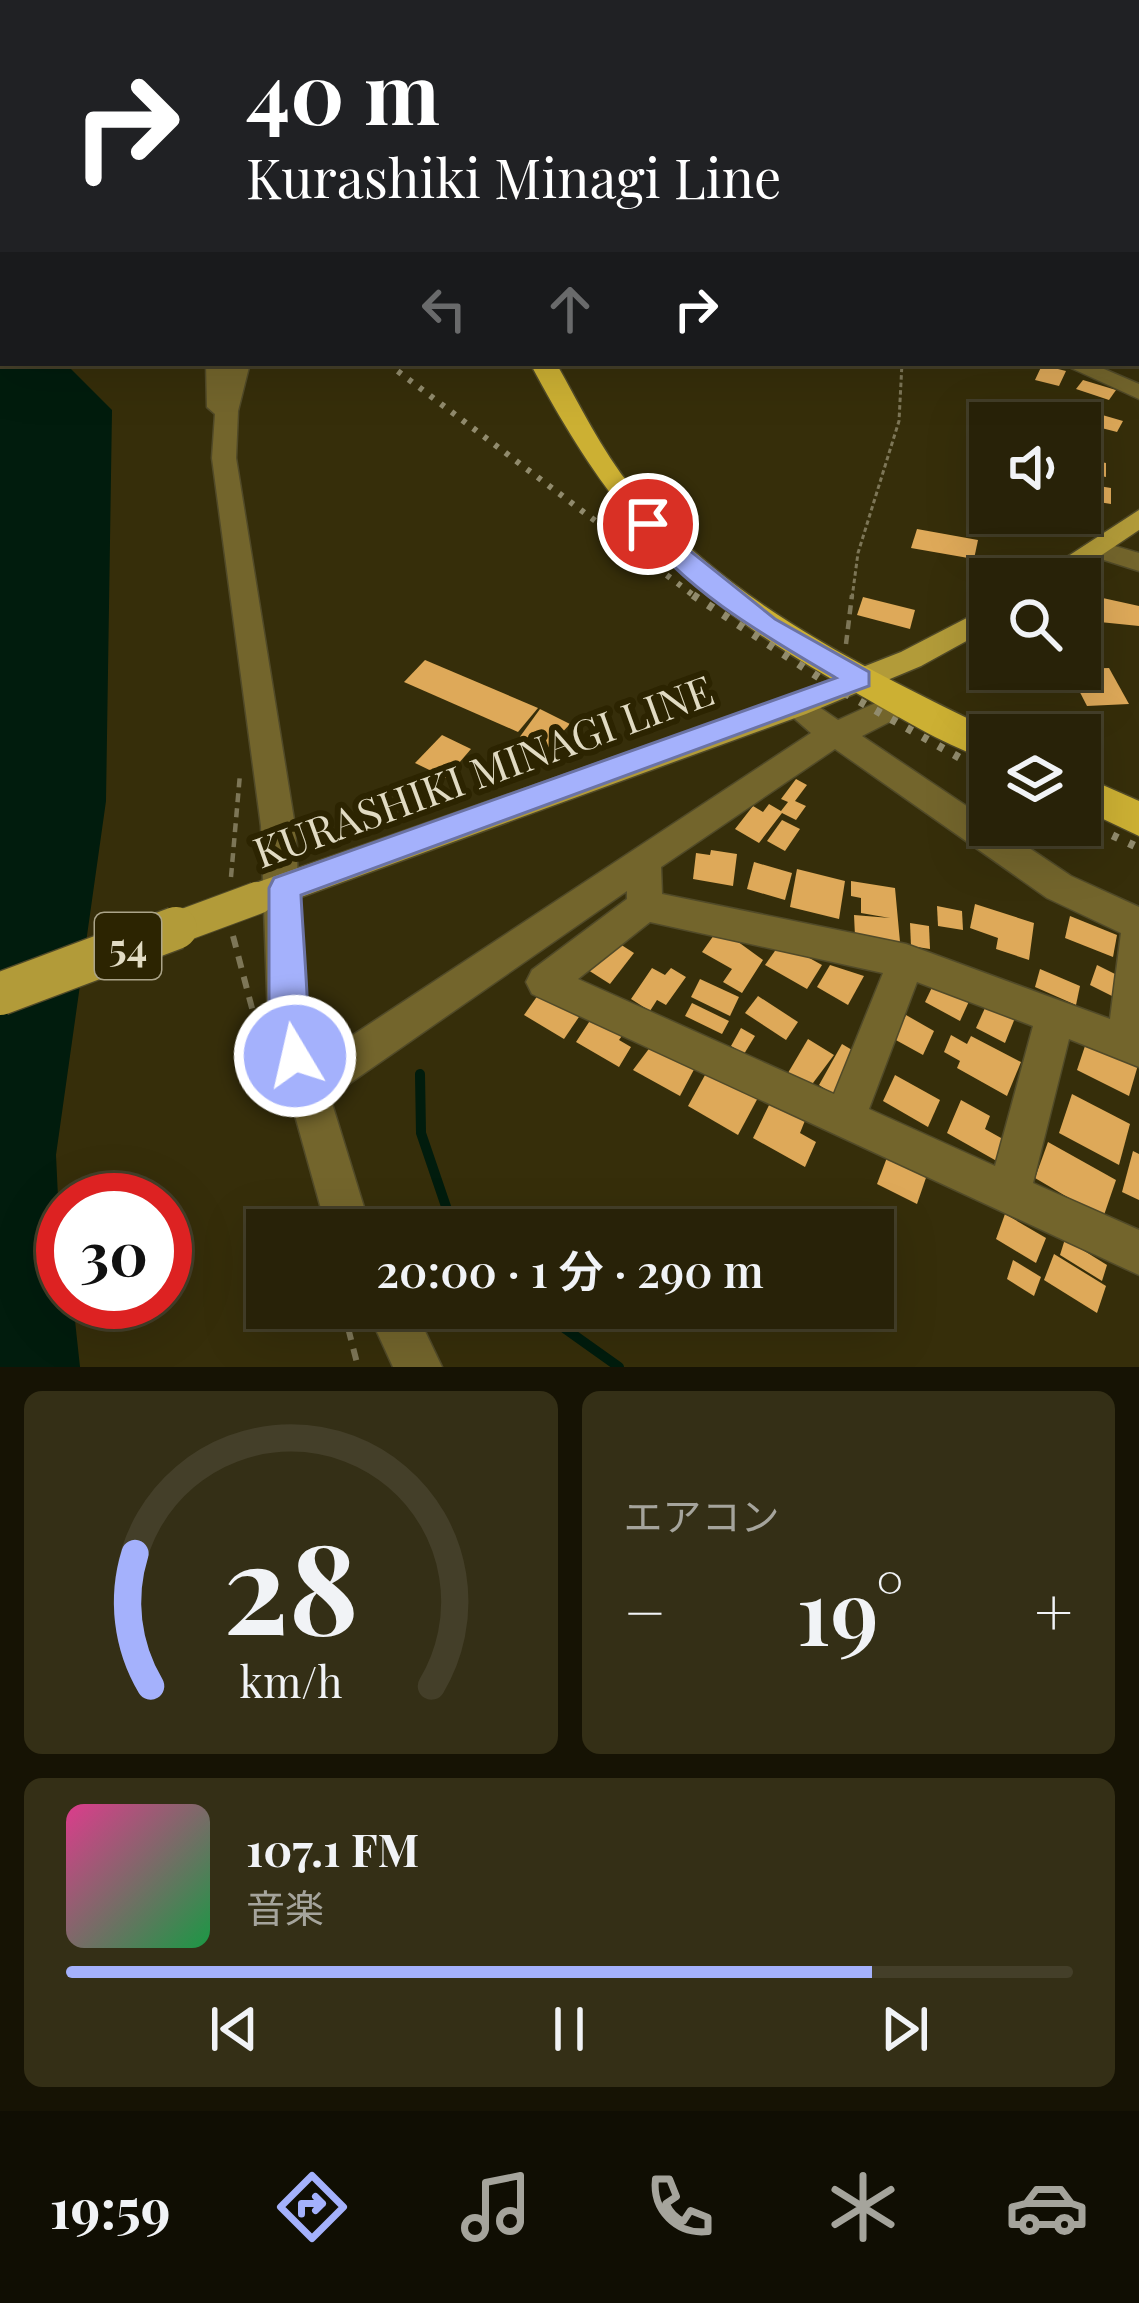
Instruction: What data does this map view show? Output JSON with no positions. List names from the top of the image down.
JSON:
{
  "streets": {
    "main road": ["KURASHIKI MINAGI LINE", "54"]
  },
  "page": {
    "turn": ["40 m", "Kurashiki Minagi Line"],
    "limit": "30",
    "trip": "20:00 · 1 分 · 290 m",
    "tile": "エアコン",
    "heat": ["−", "19°", "+"],
    "song": ["107.1 FM", "音楽"],
    "tabs": "19:59",
    "gauge": ["28", "km/h"]
  }
}
